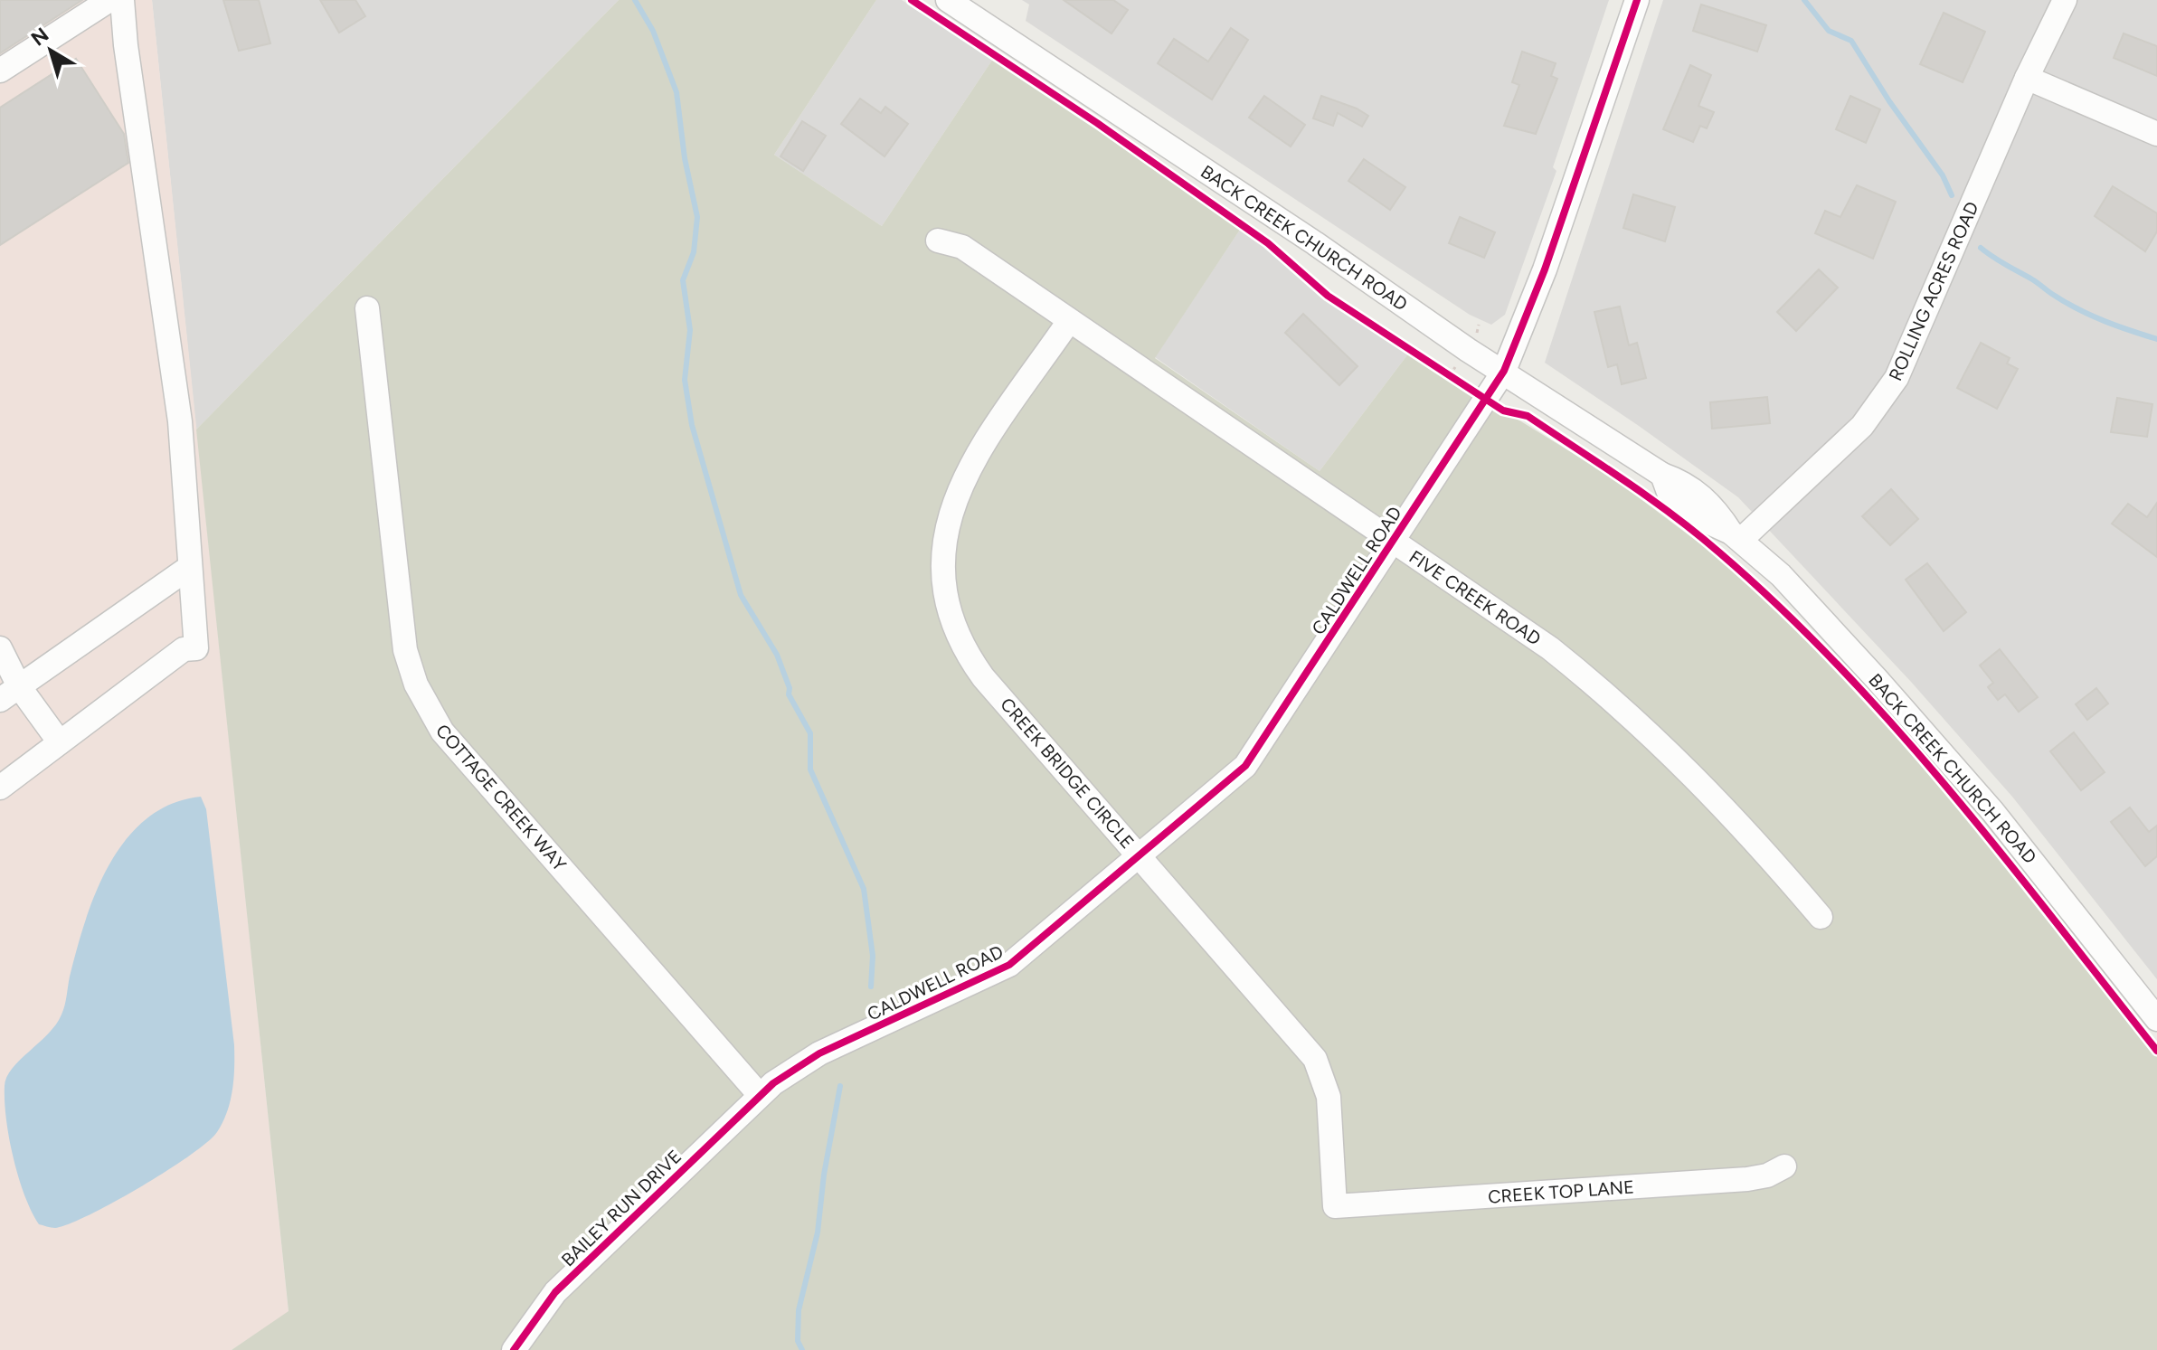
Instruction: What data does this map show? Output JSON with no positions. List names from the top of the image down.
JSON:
{
  "streets": {
    "street": [
      "BACK CREEK CHURCH ROAD",
      "ROLLING ACRES ROAD",
      "CALDWELL ROAD",
      "FIVE CREEK ROAD",
      "CREEK BRIDGE CIRCLE",
      "COTTAGE CREEK WAY",
      "CREEK TOP LANE",
      "BAILEY RUN DRIVE"
    ]
  },
  "crossings": [
    ["BACK CREEK CHURCH ROAD", "ROLLING ACRES ROAD"],
    ["BACK CREEK CHURCH ROAD", "CALDWELL ROAD"],
    ["CALDWELL ROAD", "FIVE CREEK ROAD"],
    ["CALDWELL ROAD", "CREEK BRIDGE CIRCLE"],
    ["CALDWELL ROAD", "COTTAGE CREEK WAY"],
    ["CALDWELL ROAD", "BAILEY RUN DRIVE"],
    ["FIVE CREEK ROAD", "CREEK BRIDGE CIRCLE"],
    ["CREEK BRIDGE CIRCLE", "CREEK TOP LANE"],
    ["COTTAGE CREEK WAY", "BAILEY RUN DRIVE"]
  ],
  "north": "top left"
}
